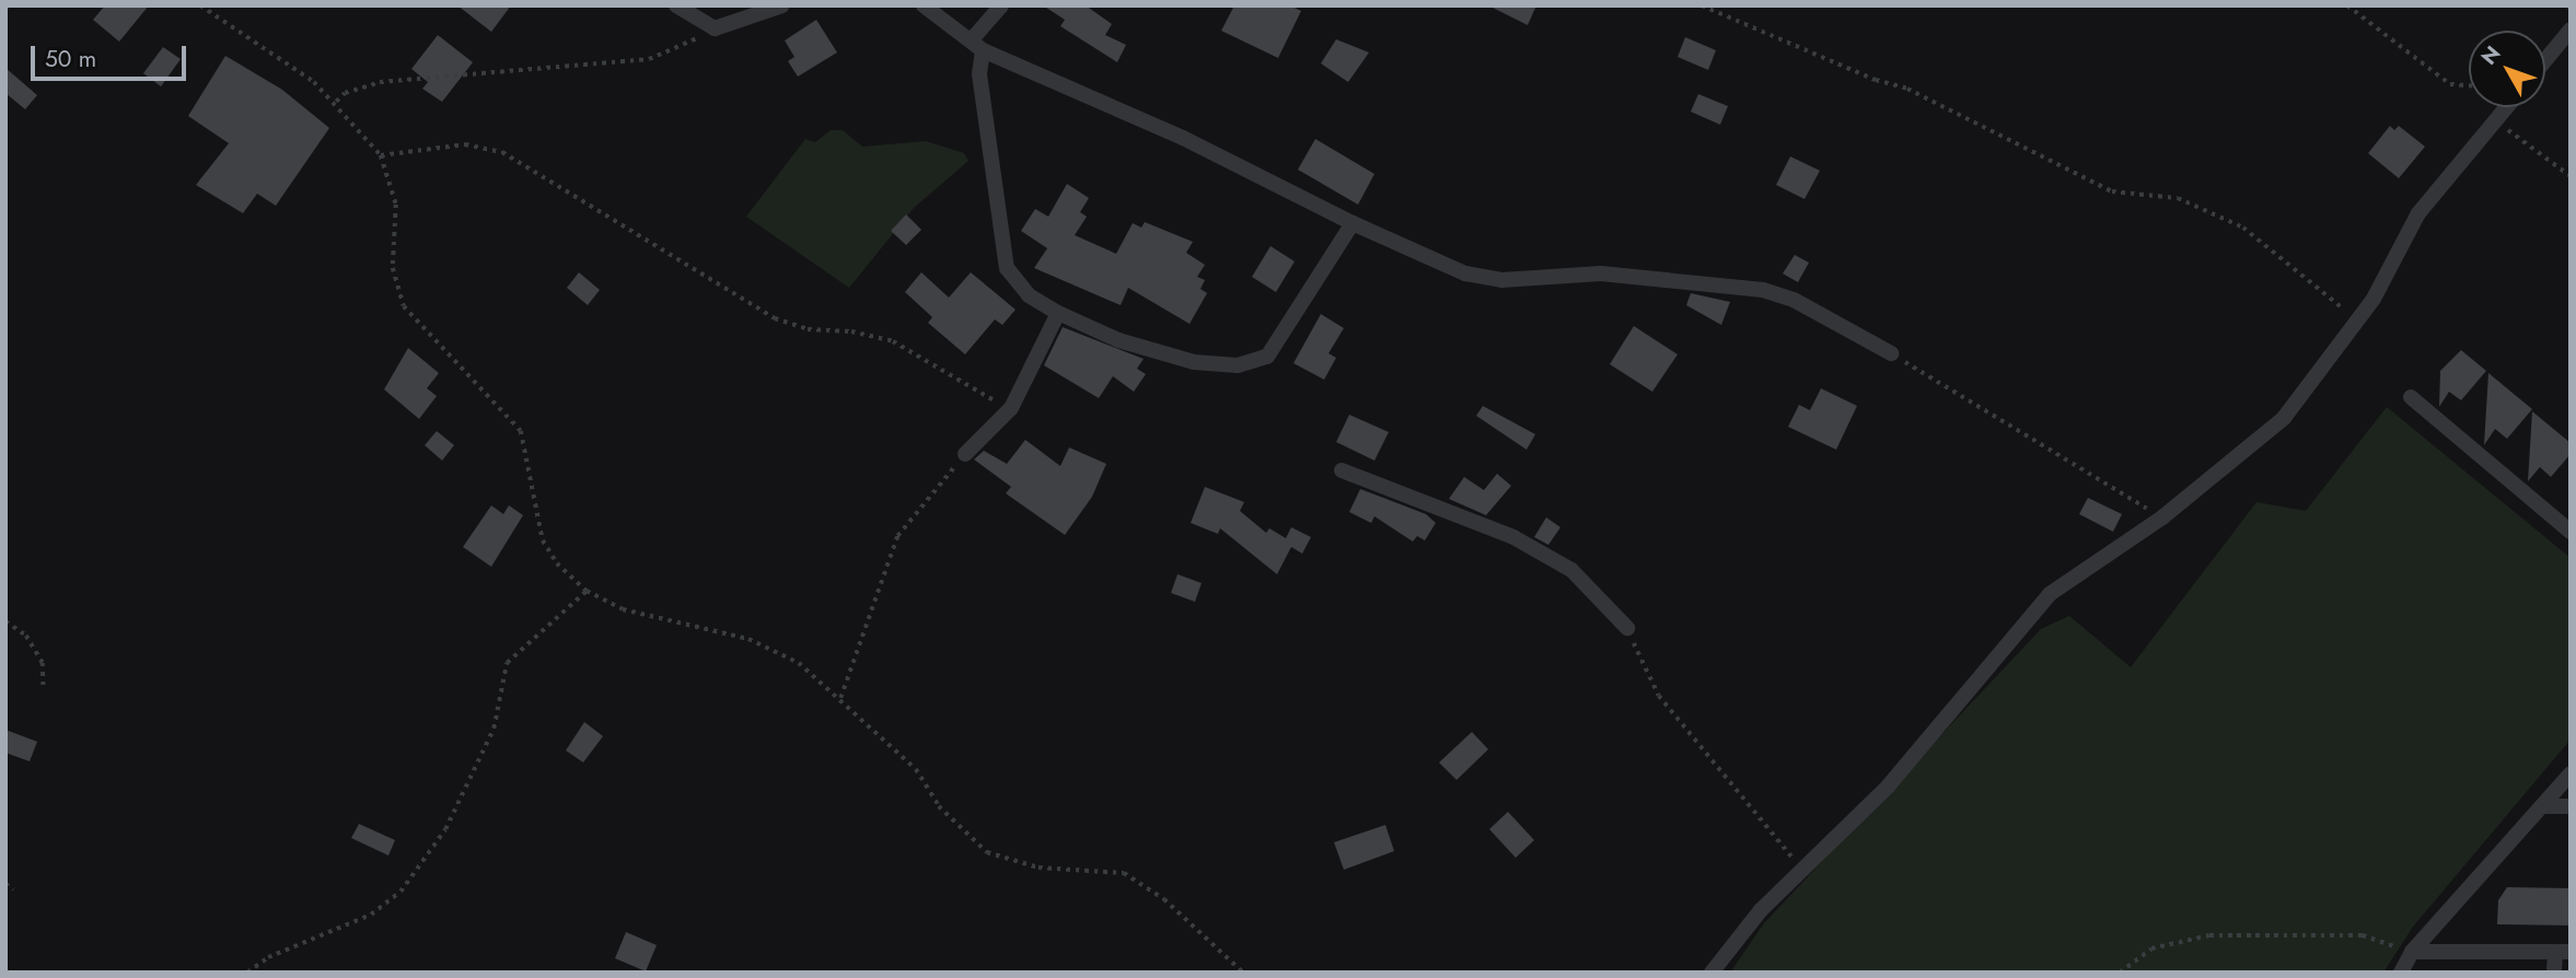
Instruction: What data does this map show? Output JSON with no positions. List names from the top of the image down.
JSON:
{
  "scale_bar": "50 m",
  "north": "top left"
}
